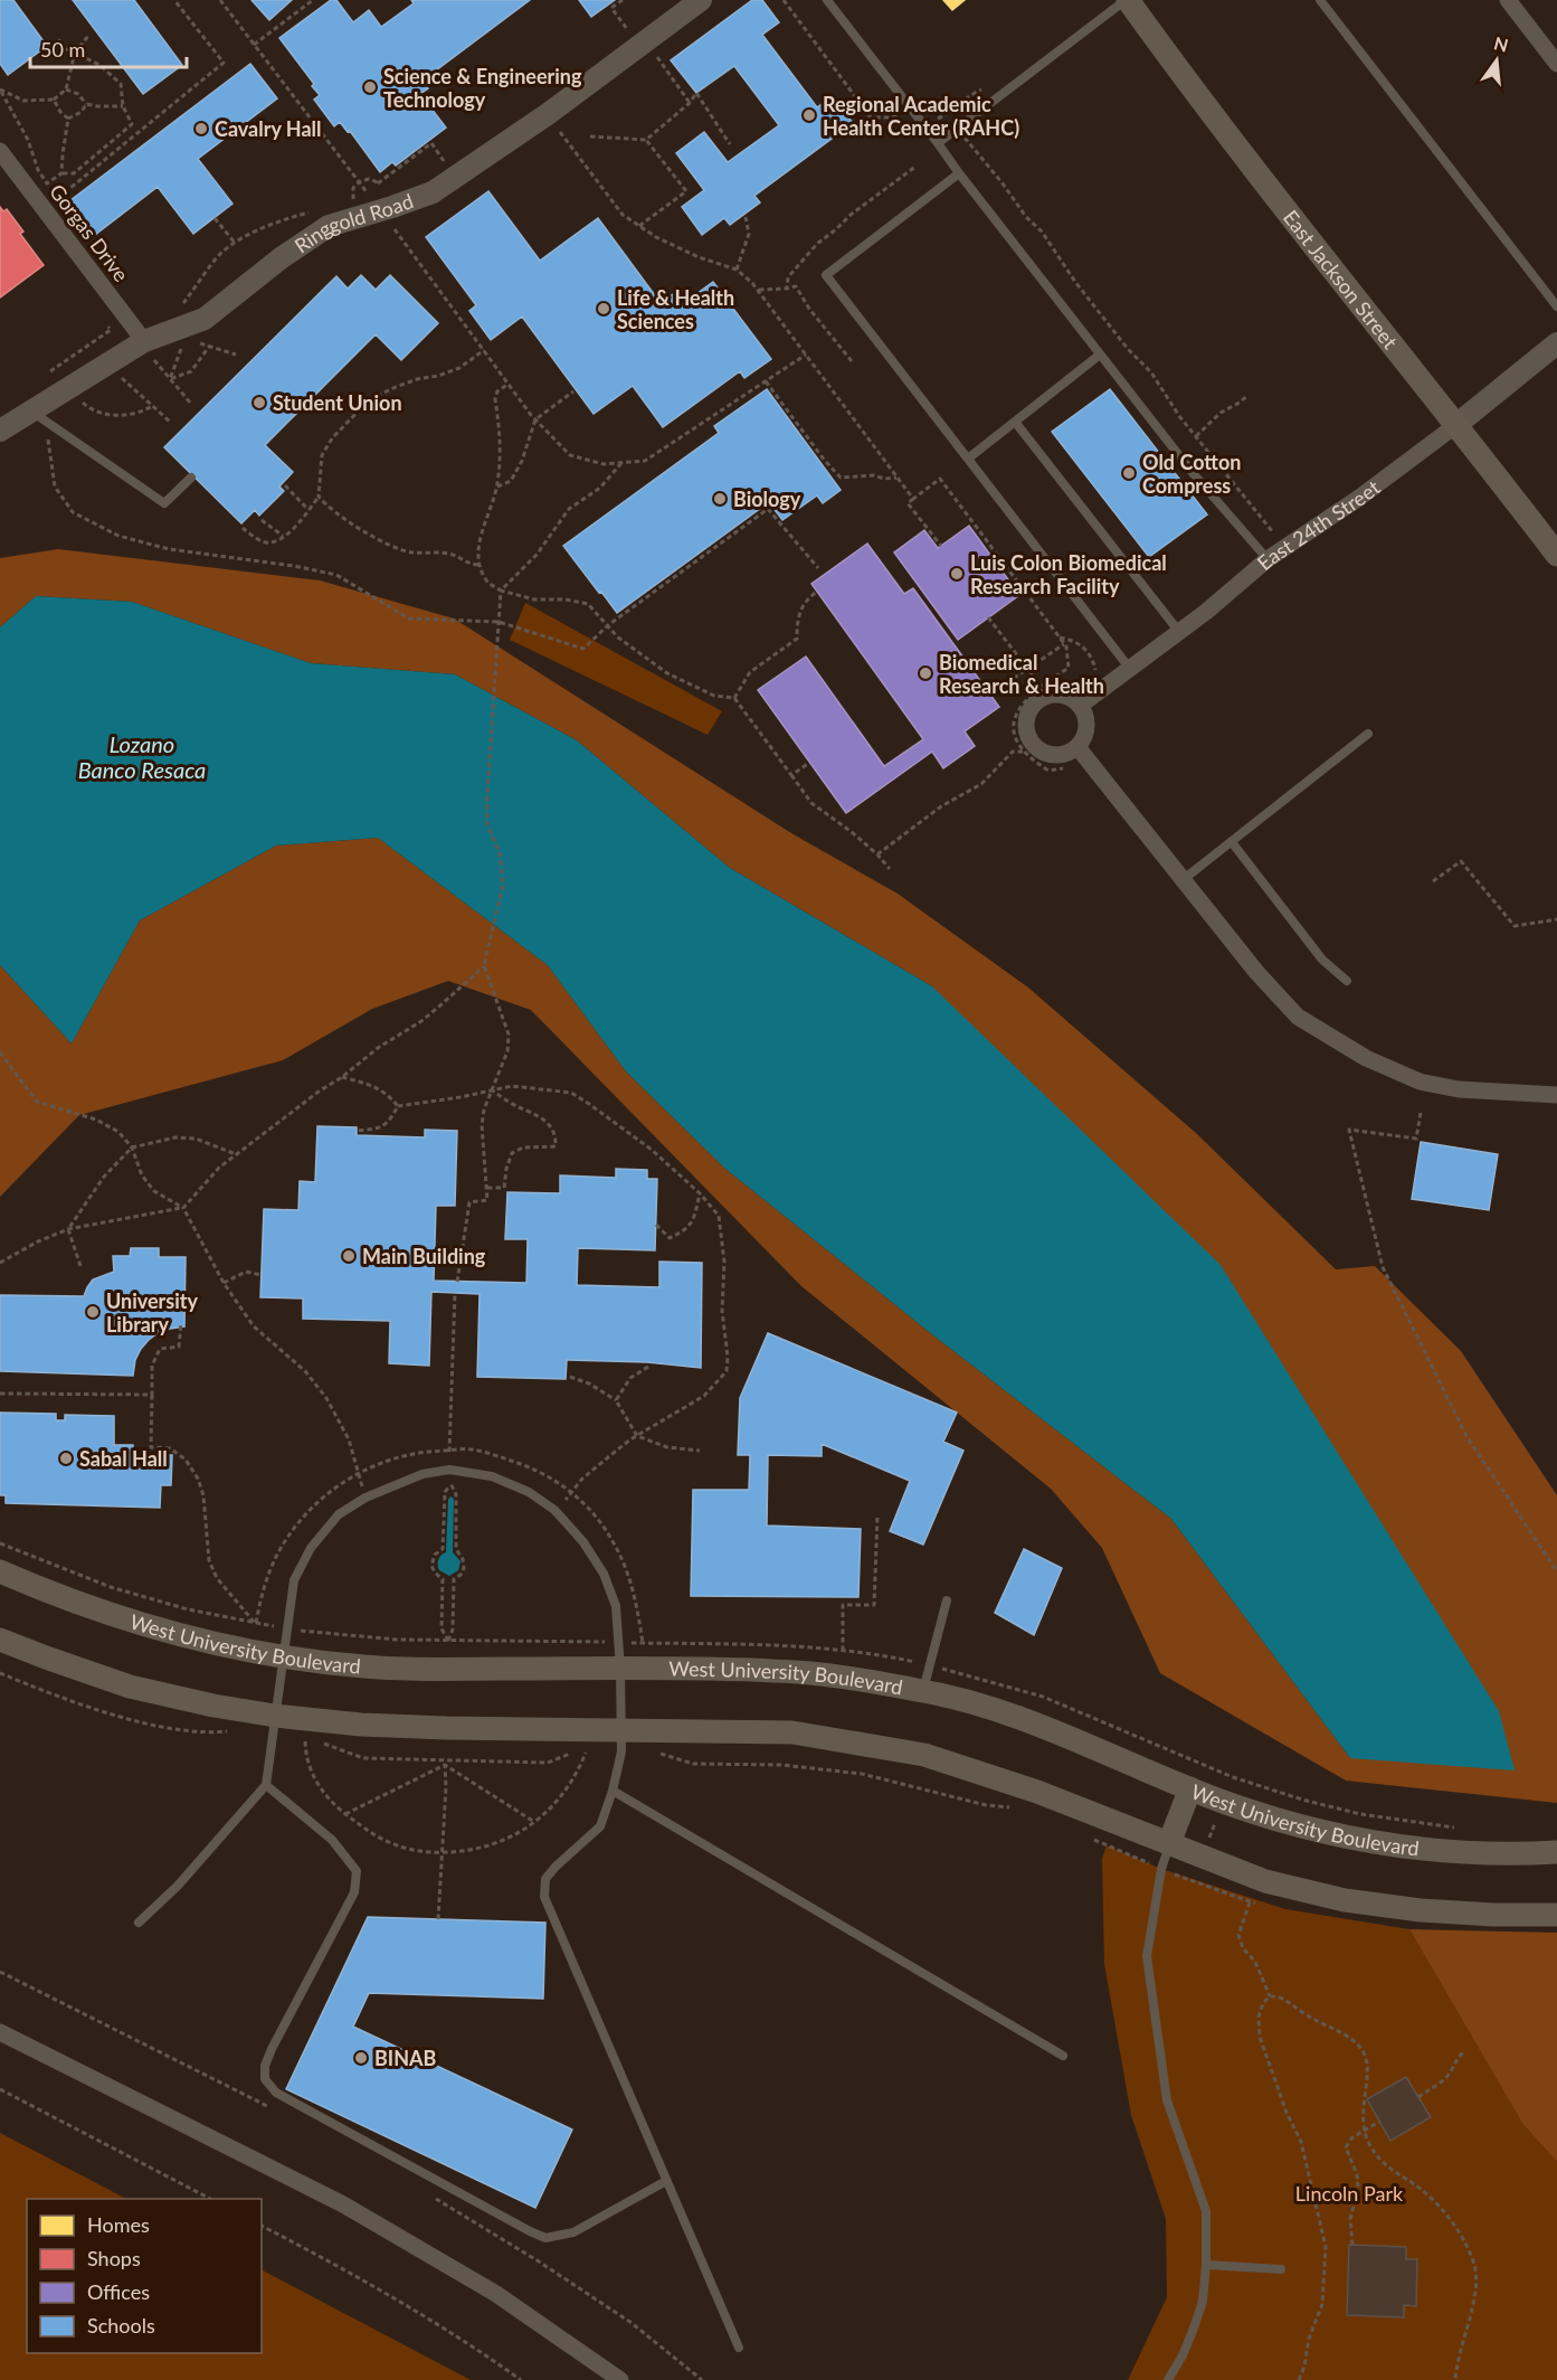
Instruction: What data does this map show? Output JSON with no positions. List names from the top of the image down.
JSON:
{
  "streets": {
    "main road": ["East Jackson Street", "West University Boulevard"],
    "street": ["Ringgold Road", "Gorgas Drive", "East 24th Street"]
  },
  "crossings": [
    ["Ringgold Road", "Gorgas Drive"],
    ["East Jackson Street", "East 24th Street"]
  ],
  "water": ["Lozano Banco Resaca"],
  "parks": ["Lincoln Park"],
  "places": [
    "Science & Engineering Technology",
    "Regional Academic Health Center (RAHC)",
    "Cavalry Hall",
    "Life & Health Sciences",
    "Student Union",
    "Old Cotton Compress",
    "Biology",
    "Luis Colon Biomedical Research Facility",
    "Biomedical Research & Health",
    "Main Building",
    "University Library",
    "Sabal Hall",
    "BINAB"
  ],
  "legend": [
    "Homes",
    "Shops",
    "Offices",
    "Schools"
  ],
  "scale_bar": "50 m",
  "north": "top"
}
